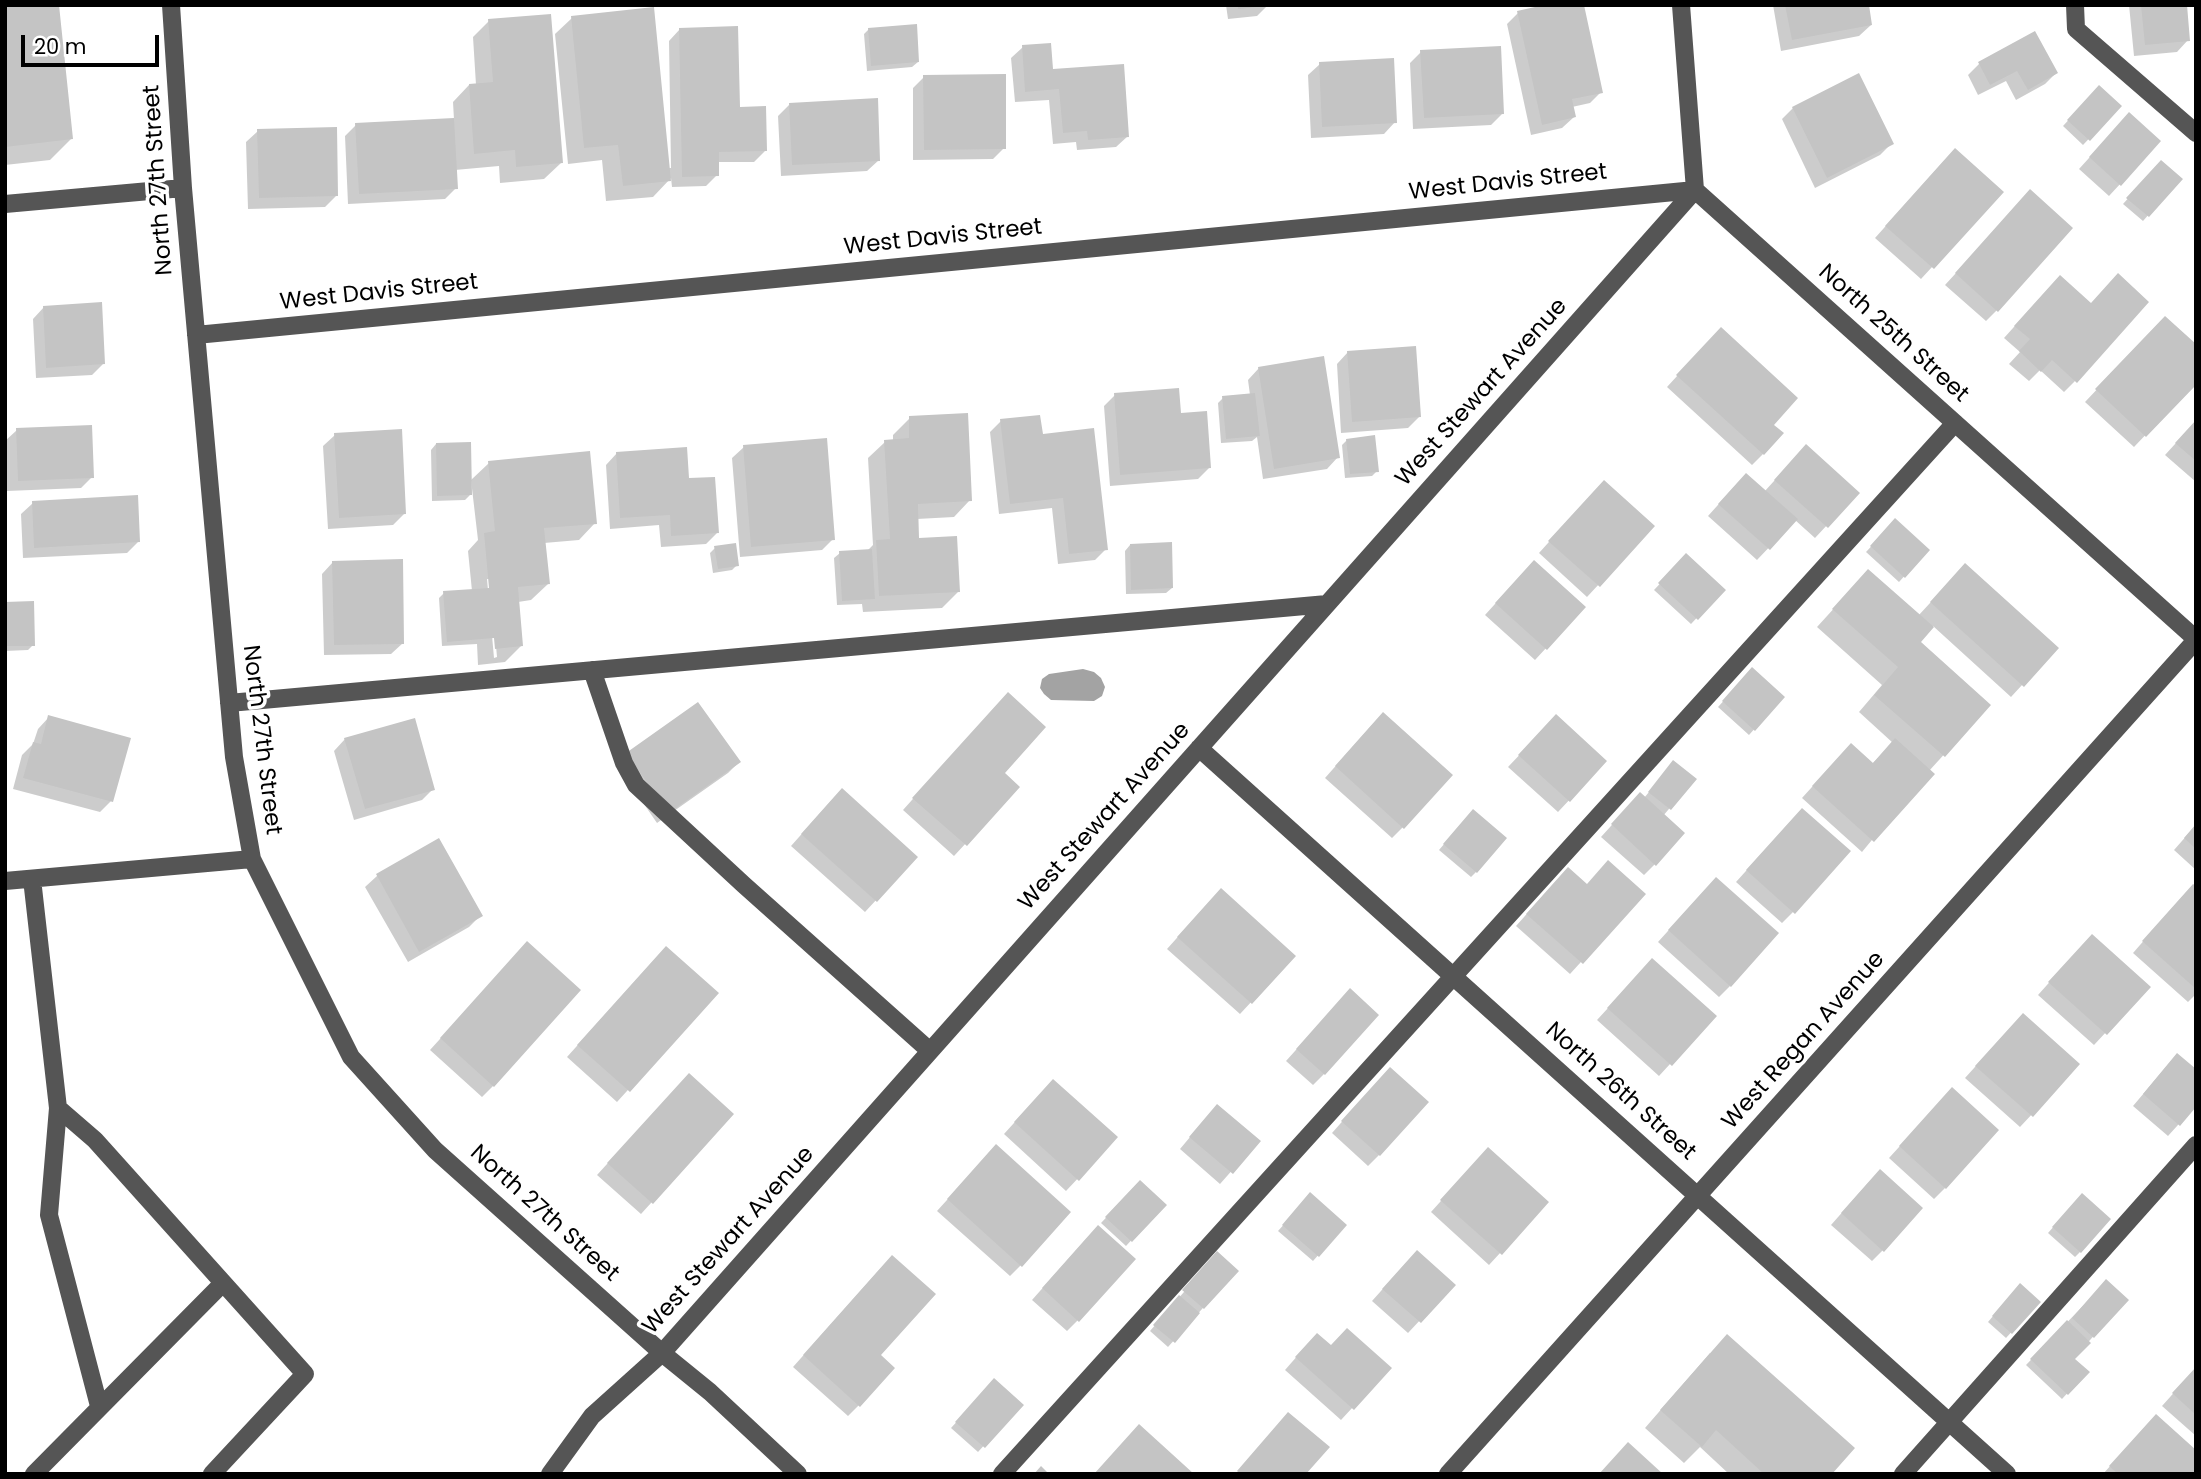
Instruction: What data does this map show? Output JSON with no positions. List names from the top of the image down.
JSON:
{
  "streets": {
    "street": [
      "North 27th Street",
      "West Davis Street",
      "North 25th Street",
      "West Stewart Avenue",
      "West Regan Avenue",
      "North 26th Street"
    ]
  },
  "crossings": [
    ["North 27th Street", "West Davis Street"],
    ["North 27th Street", "West Stewart Avenue"],
    ["West Davis Street", "North 25th Street"],
    ["West Davis Street", "West Stewart Avenue"],
    ["North 25th Street", "West Stewart Avenue"],
    ["North 25th Street", "West Regan Avenue"],
    ["West Stewart Avenue", "North 26th Street"],
    ["West Regan Avenue", "North 26th Street"]
  ],
  "scale_bar": "20 m"
}
